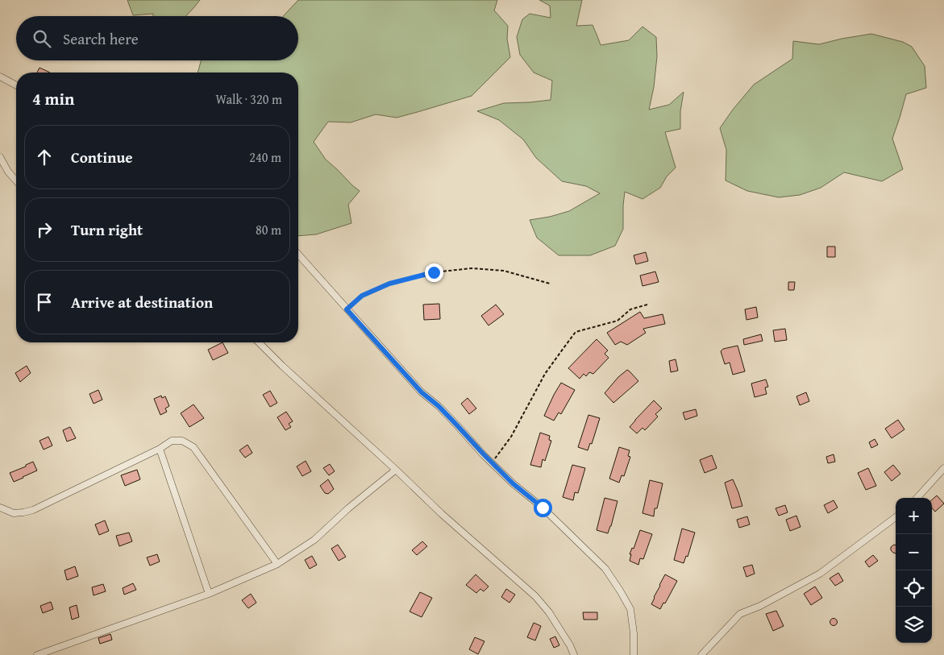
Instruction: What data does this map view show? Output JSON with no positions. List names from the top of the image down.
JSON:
{
  "page": {
    "search": "Search here",
    "heading": ["4 min", "Walk · 320 m"],
    "list": [
      ["Continue", "240 m"],
      ["Turn right", "80 m"],
      "Arrive at destination"
    ],
    "map_buttons": ["+", "−"]
  }
}
